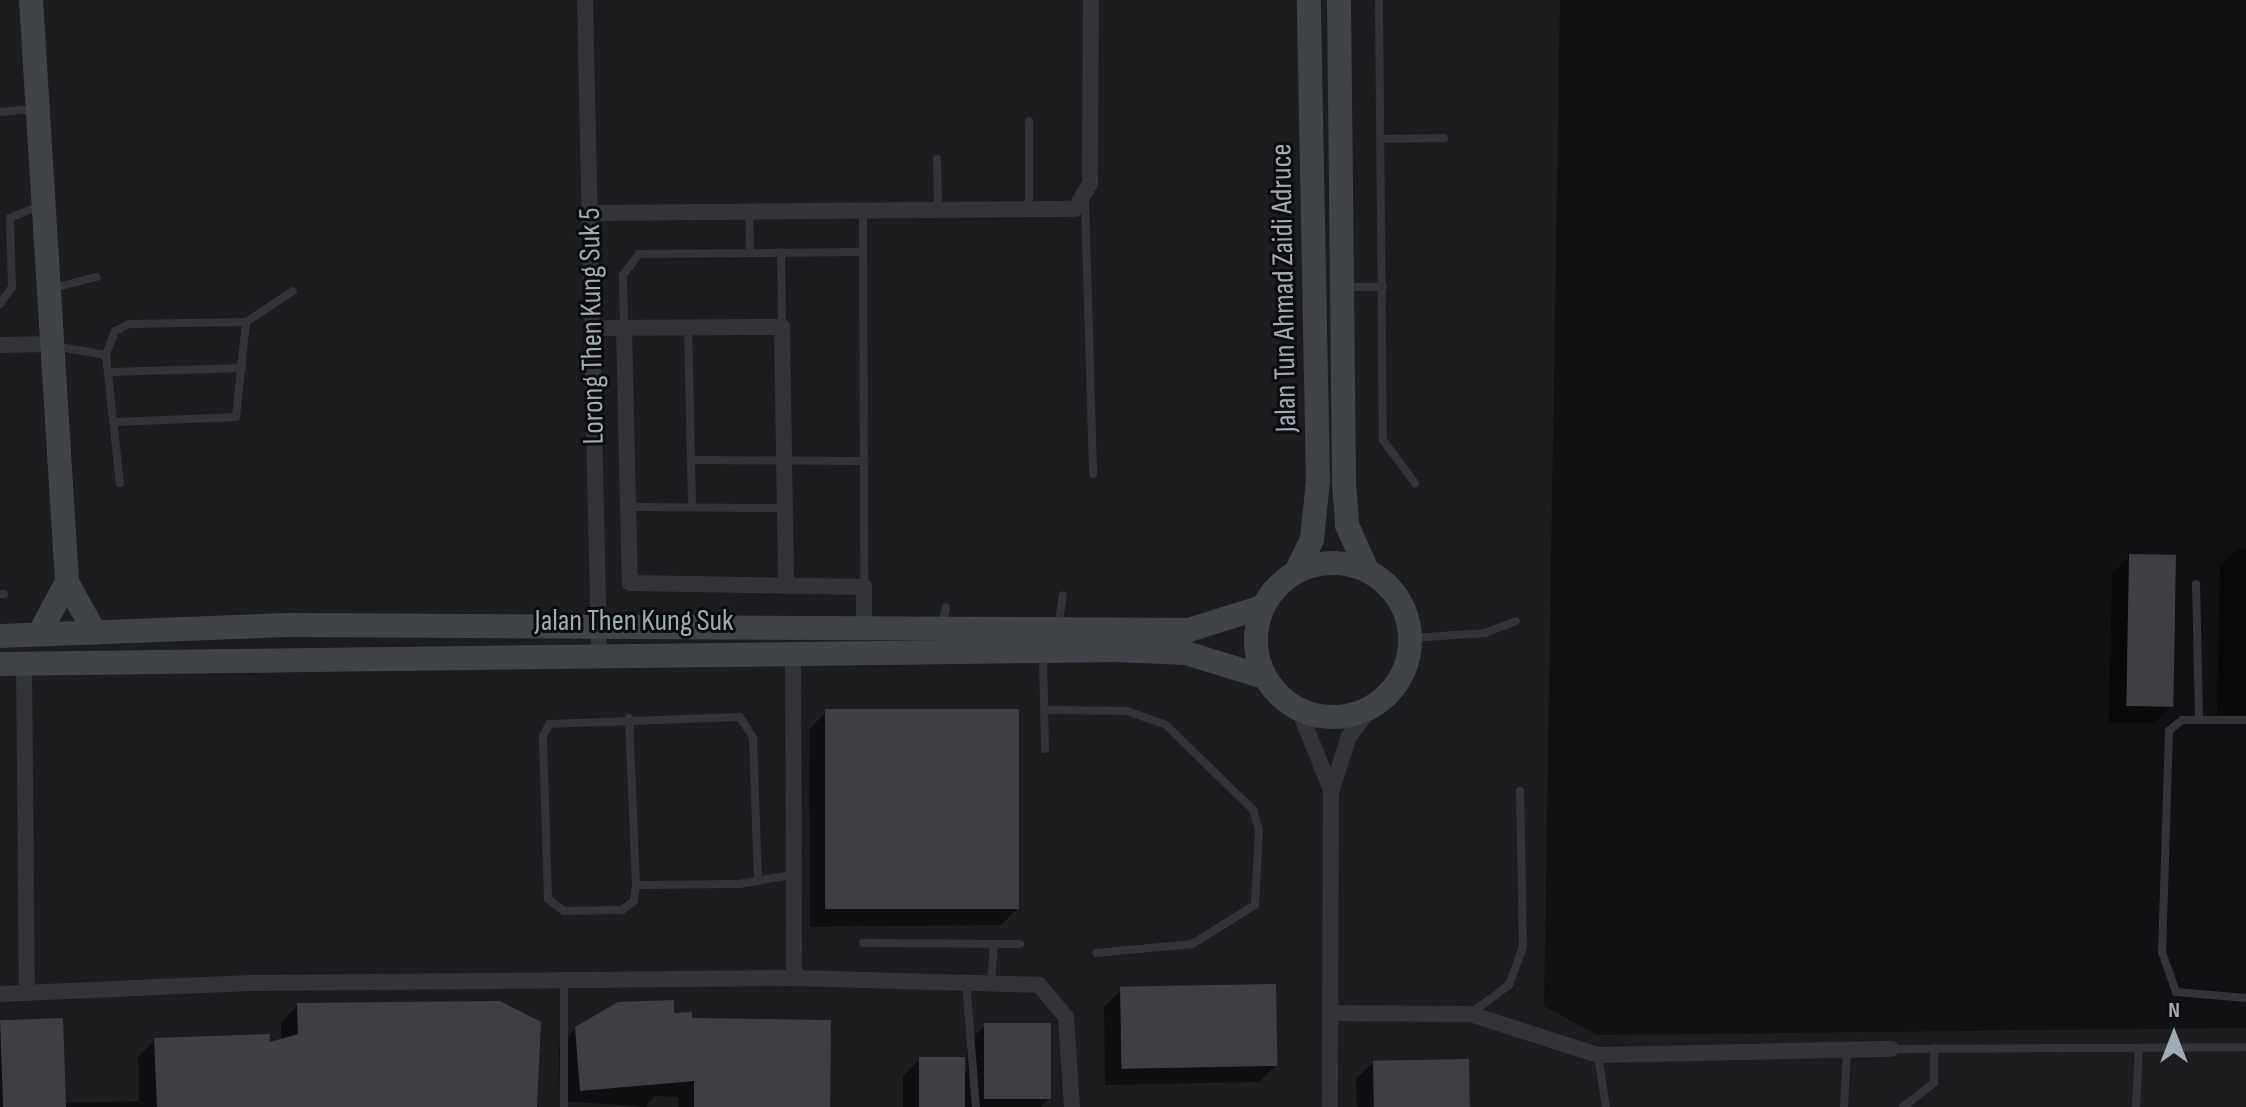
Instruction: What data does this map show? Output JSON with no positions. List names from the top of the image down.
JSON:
{
  "streets": {
    "street": ["Jalan Tun Ahmad Zaidi Adruce", "Lorong Then Kung Suk 5", "Jalan Then Kung Suk"]
  },
  "crossings": [
    ["Jalan Tun Ahmad Zaidi Adruce", "Jalan Then Kung Suk"],
    ["Lorong Then Kung Suk 5", "Jalan Then Kung Suk"]
  ],
  "north": "top"
}
